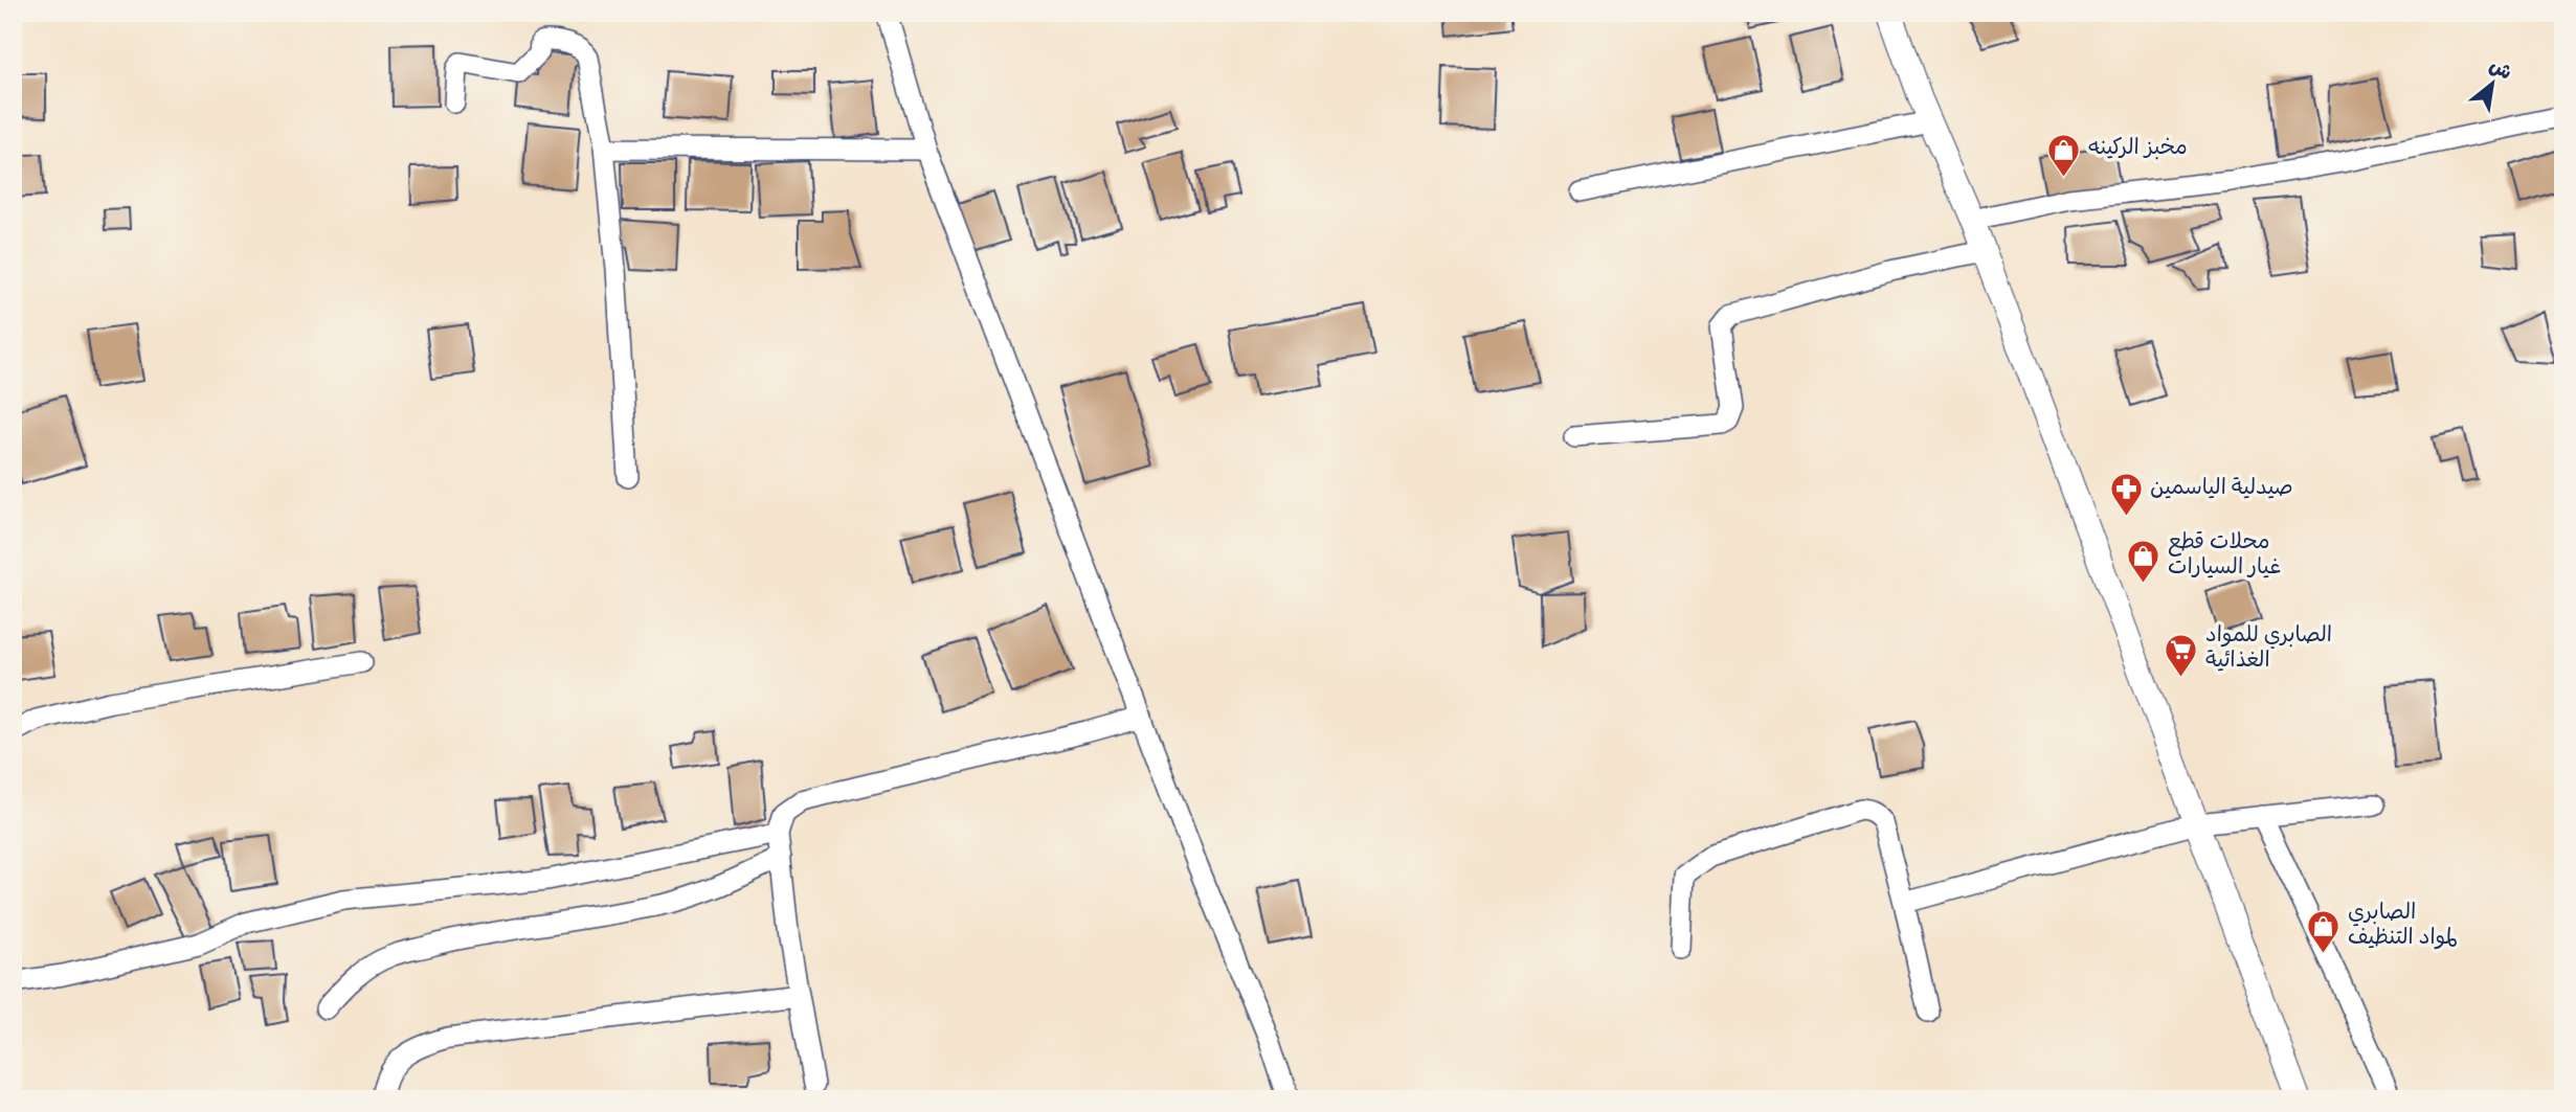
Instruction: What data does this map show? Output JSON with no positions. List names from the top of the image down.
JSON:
{
  "places": {
    "shop": ["مخبز الركينه", "محلات قطع غيار السيارات", "الصابري لمواد التنظيف"],
    "pharmacy": ["صيدلية الياسمين"],
    "supermarket": ["الصابري للمواد الغذائية"]
  },
  "north": "top right"
}
